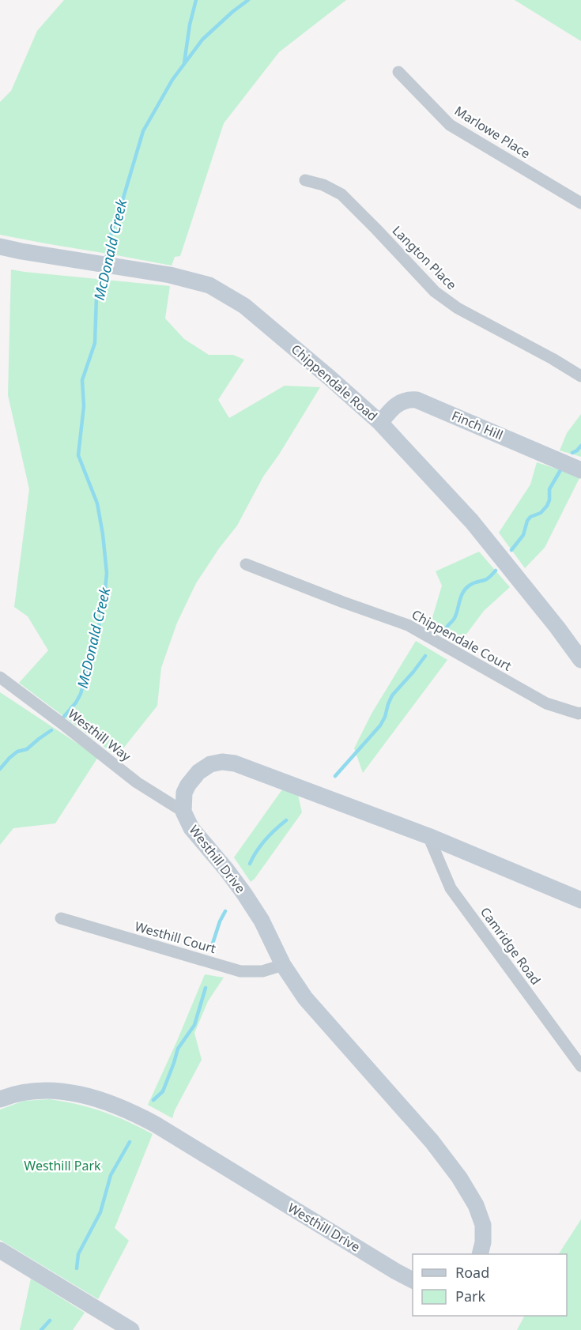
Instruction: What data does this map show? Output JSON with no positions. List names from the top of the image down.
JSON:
{
  "streets": {
    "street": [
      "Marlowe Place",
      "Langton Place",
      "Chippendale Road",
      "Finch Hill",
      "Chippendale Court",
      "Westhill Way",
      "Westhill Drive",
      "Westhill Court",
      "Camridge Road"
    ]
  },
  "crossings": [
    ["Chippendale Road", "Finch Hill"],
    ["Westhill Way", "Westhill Drive"],
    ["Westhill Drive", "Westhill Court"],
    ["Westhill Drive", "Camridge Road"]
  ],
  "water": ["McDonald Creek"],
  "parks": ["Westhill Park"],
  "legend": ["Road", "Park"]
}
